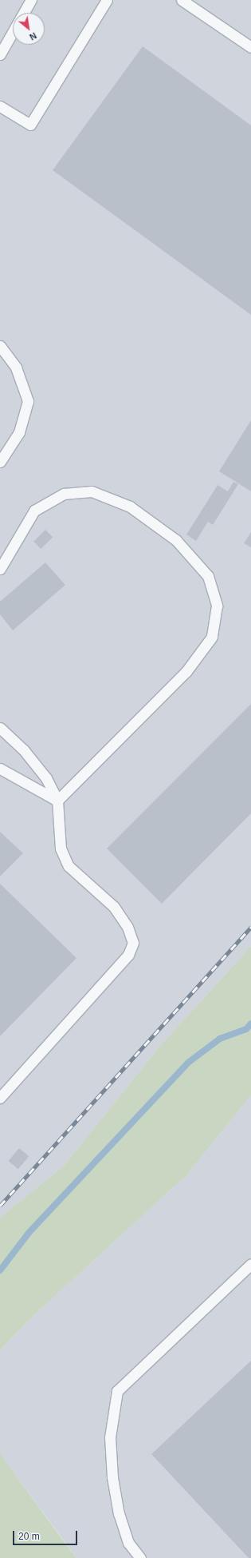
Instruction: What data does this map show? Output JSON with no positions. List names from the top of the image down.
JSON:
{
  "scale_bar": "20 m",
  "north": "bottom right"
}
